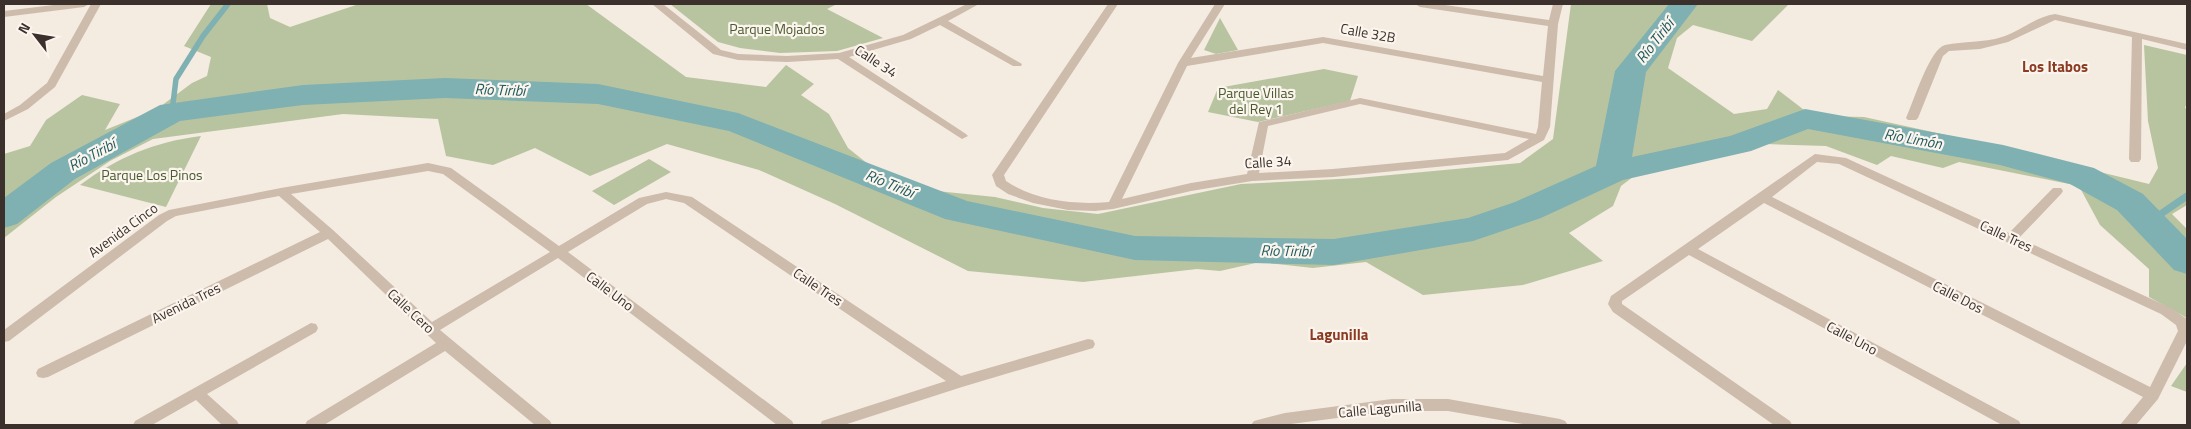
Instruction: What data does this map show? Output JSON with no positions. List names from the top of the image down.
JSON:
{
  "streets": {
    "street": [
      "Calle 32B",
      "Calle 34",
      "Avenida Cinco",
      "Calle Tres",
      "Calle Uno",
      "Calle Dos",
      "Avenida Tres",
      "Calle Cero",
      "Calle Lagunilla"
    ]
  },
  "crossings": [
    ["Avenida Cinco", "Calle Uno"],
    ["Avenida Cinco", "Calle Cero"],
    ["Calle Tres", "Calle Uno"],
    ["Calle Tres", "Calle Dos"],
    ["Avenida Tres", "Calle Cero"]
  ],
  "districts": ["Los Itabos", "Lagunilla"],
  "water": ["Río Tiribí", "Río Limón"],
  "parks": ["Parque Mojados", "Parque Villas del Rey 1", "Parque Los Pinos"],
  "north": "top left"
}
